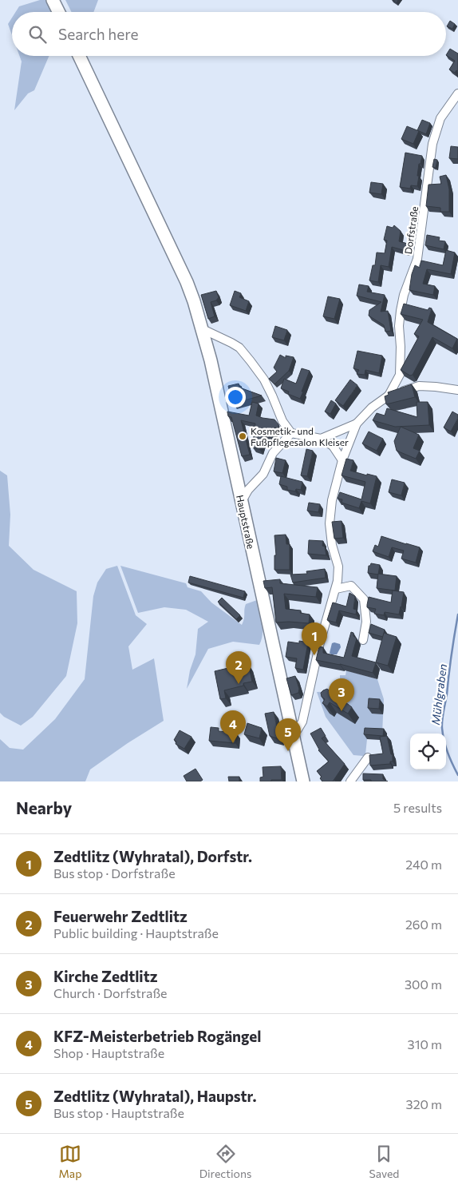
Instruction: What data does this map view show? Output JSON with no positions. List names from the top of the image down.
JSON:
{
  "streets": {
    "main road": ["Hauptstraße"],
    "street": ["Dorfstraße"]
  },
  "crossings": [
    ["Dorfstraße", "Hauptstraße"]
  ],
  "water": ["Mühlgraben"],
  "places": ["Kosmetik- und Fußpflegesalon Kleiser"],
  "page": {
    "search": "Search here",
    "pins": [
      "1",
      "2",
      "3",
      "4",
      "5"
    ],
    "heading": ["Nearby", "5 results"],
    "list": [
      {
        "mark": "1",
        "name": "Zedtlitz (Wyhratal), Dorfstr.",
        "note": "Bus stop · Dorfstraße",
        "value": "240 m"
      },
      {
        "mark": "2",
        "name": "Feuerwehr Zedtlitz",
        "note": "Public building · Hauptstraße",
        "value": "260 m"
      },
      {
        "mark": "3",
        "name": "Kirche Zedtlitz",
        "note": "Church · Dorfstraße",
        "value": "300 m"
      },
      {
        "mark": "4",
        "name": "KFZ-Meisterbetrieb Rogängel",
        "note": "Shop · Hauptstraße",
        "value": "310 m"
      },
      {
        "mark": "5",
        "name": "Zedtlitz (Wyhratal), Haupstr.",
        "note": "Bus stop · Hauptstraße",
        "value": "320 m"
      }
    ],
    "nav": ["Map", "Directions", "Saved"]
  }
}
